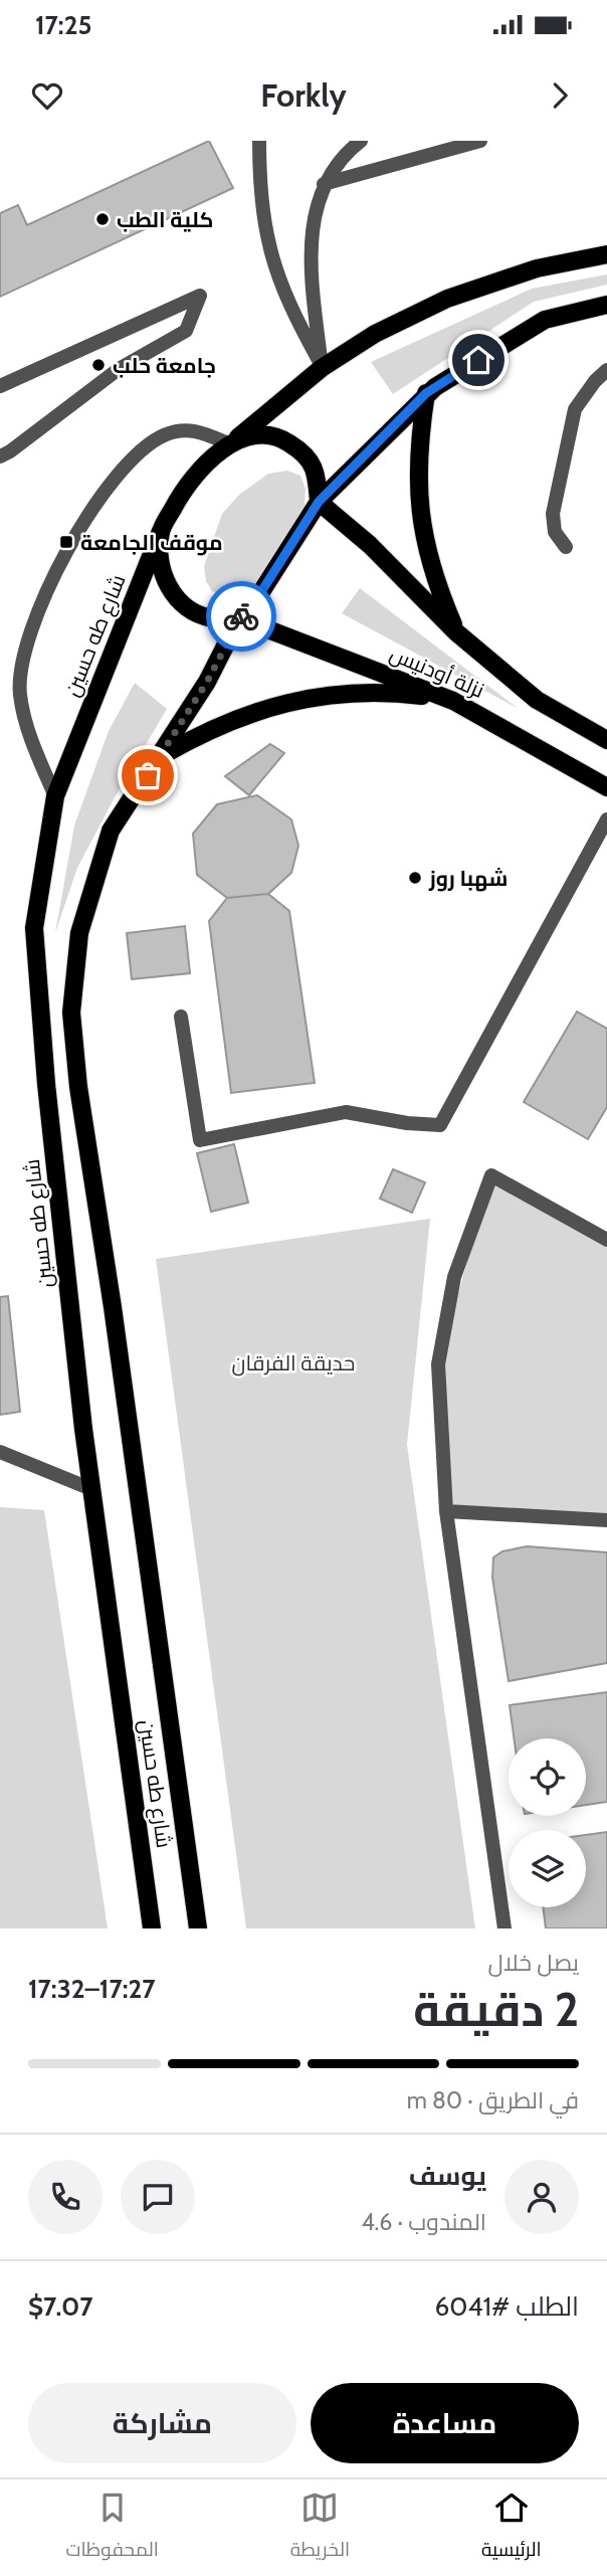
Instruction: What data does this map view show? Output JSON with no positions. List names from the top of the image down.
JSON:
{
  "streets": {
    "main road": ["شارع طه حسين", "نزلة أودنيس"]
  },
  "crossings": [
    ["شارع طه حسين", "نزلة أودنيس"]
  ],
  "parks": ["حديقة الفرقان"],
  "places": {
    "other": ["كلية الطب", "جامعة حلب", "شهبا روز"],
    "transit": ["موقف الجامعة"]
  },
  "page": {
    "status": "17:25",
    "header": "Forkly",
    "heading": ["2 دقيقة", "يصل خلال", "17:27–17:32"],
    "panel": [
      "يوسف",
      "المندوب · 4.6",
      "الطلب #6041",
      "$7.07"
    ],
    "bar": "في الطريق · 80 m",
    "buttons": ["مساعدة", "مشاركة"],
    "tabs": ["الرئيسية", "الخريطة", "المحفوظات"]
  }
}
